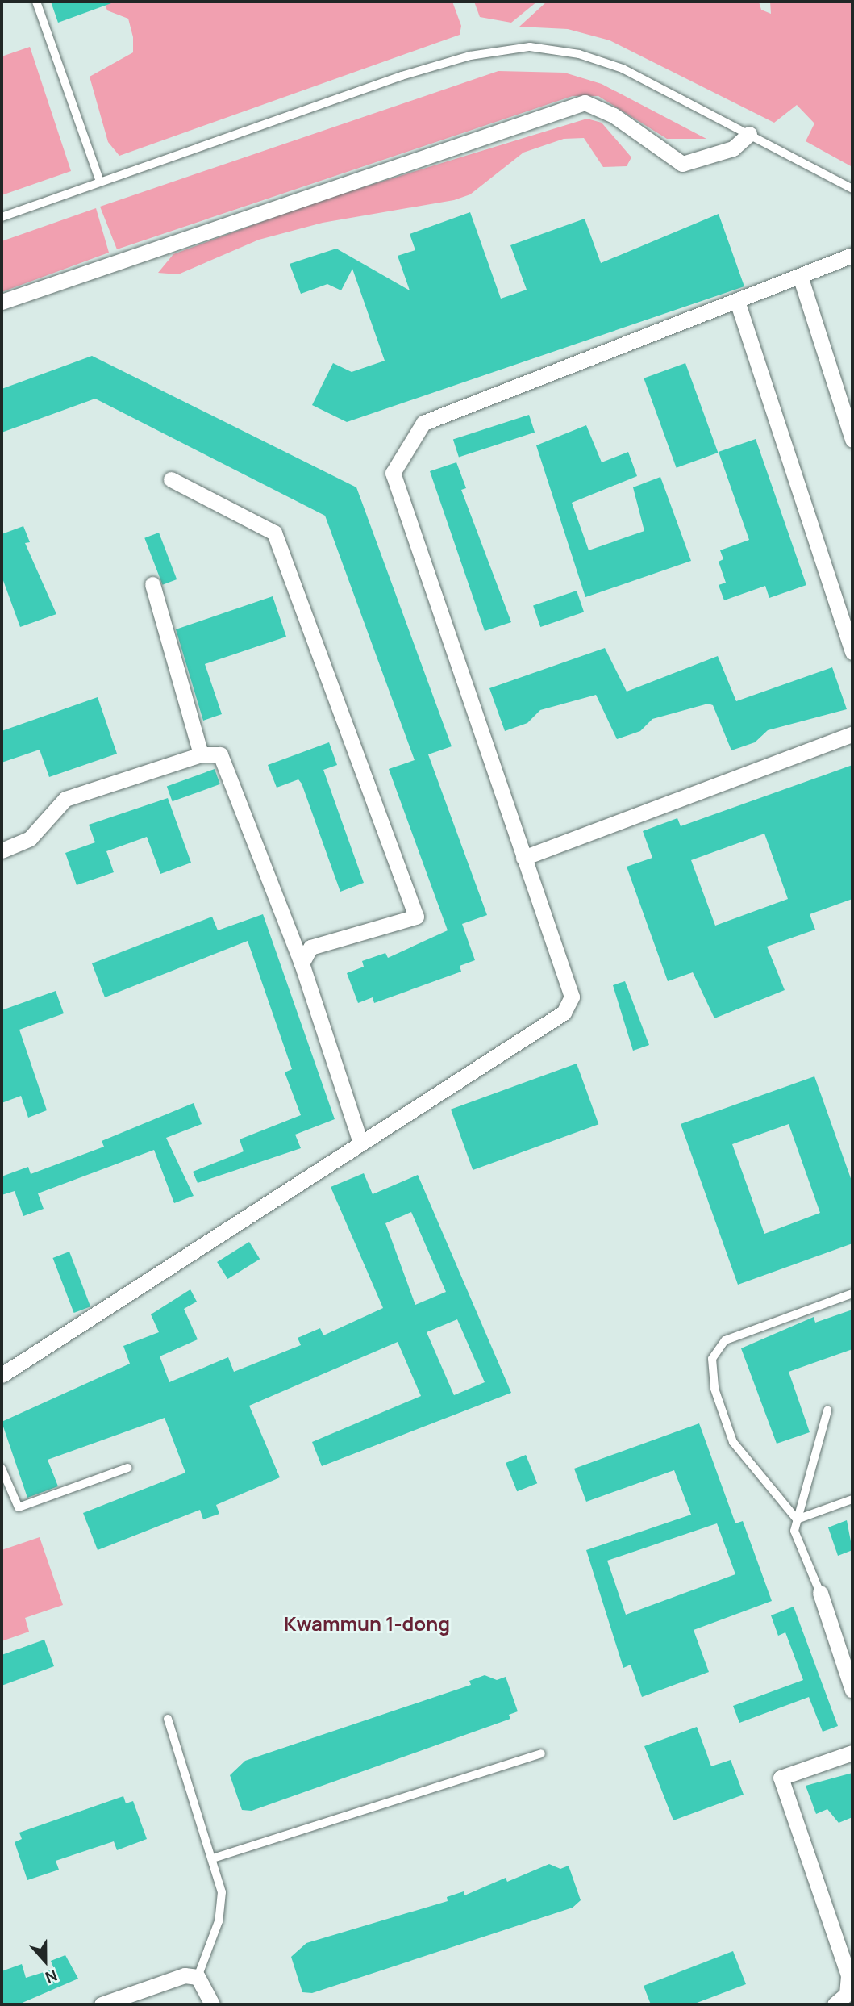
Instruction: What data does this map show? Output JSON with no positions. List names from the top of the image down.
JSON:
{
  "districts": ["Kwammun 1-dong"],
  "north": "bottom"
}
